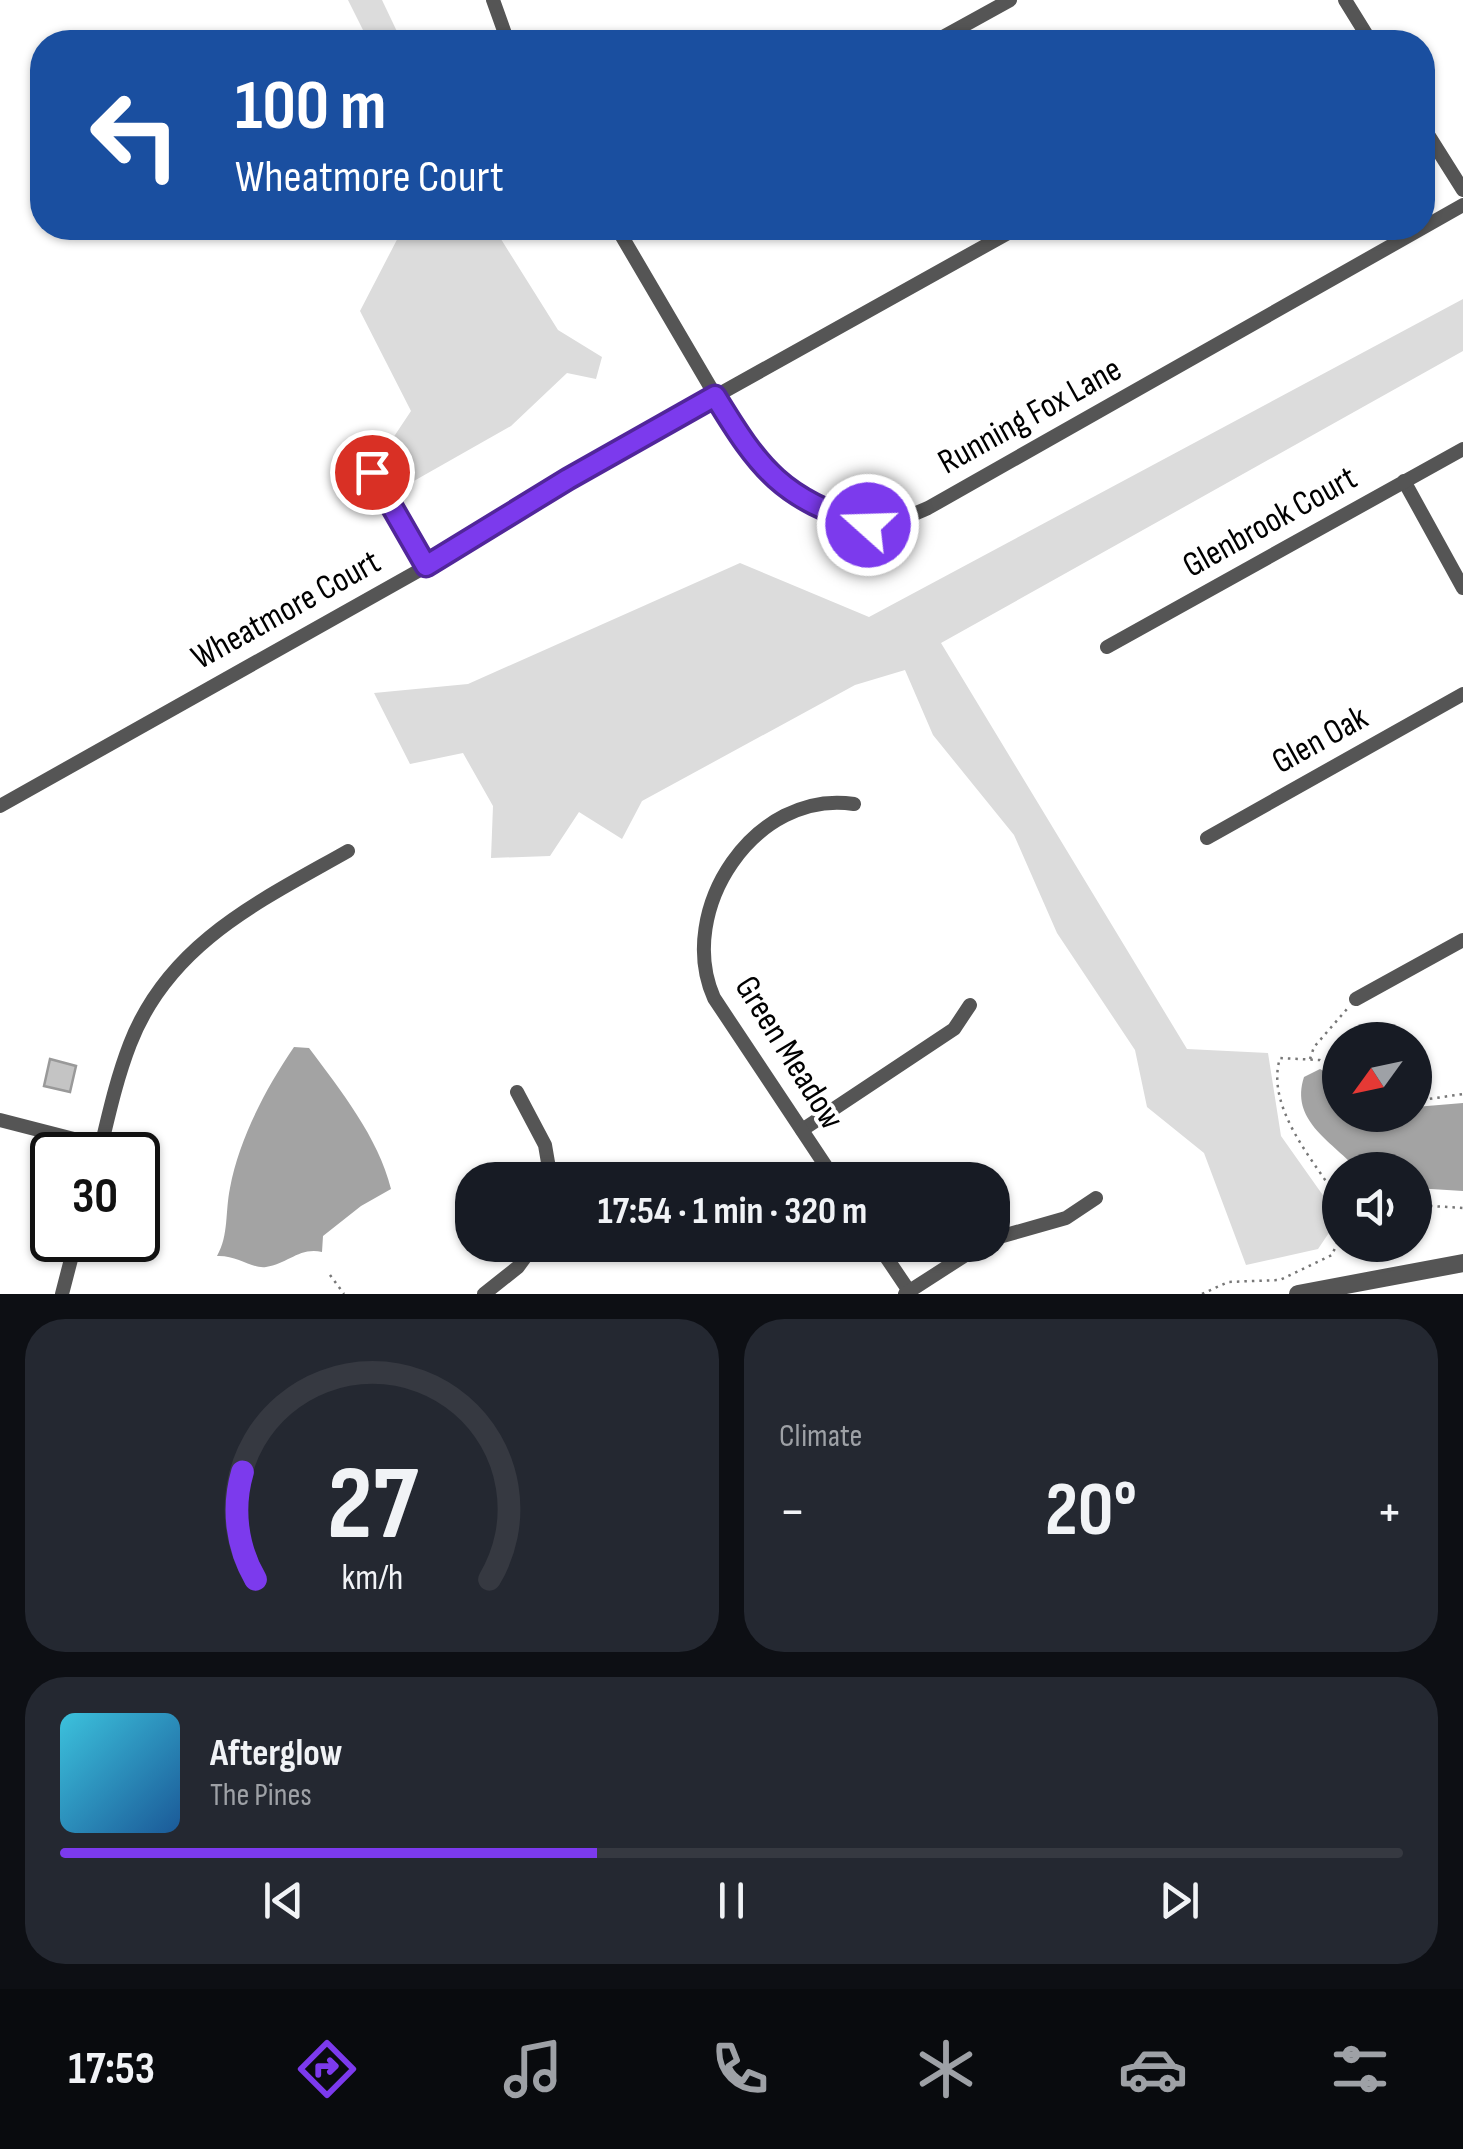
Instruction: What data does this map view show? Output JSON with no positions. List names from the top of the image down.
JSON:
{
  "streets": {
    "street": [
      "Running Fox Lane",
      "Glenbrook Court",
      "Wheatmore Court",
      "Glen Oak",
      "Green Meadow"
    ]
  },
  "crossings": [
    ["Running Fox Lane", "Wheatmore Court"]
  ],
  "north": "bottom left",
  "page": {
    "turn": ["100 m", "Wheatmore Court"],
    "limit": "30",
    "trip": "17:54 · 1 min · 320 m",
    "tile": "Climate",
    "heat": ["−", "20°", "+"],
    "song": ["Afterglow", "The Pines"],
    "tabs": "17:53",
    "gauge": ["27", "km/h"]
  }
}
